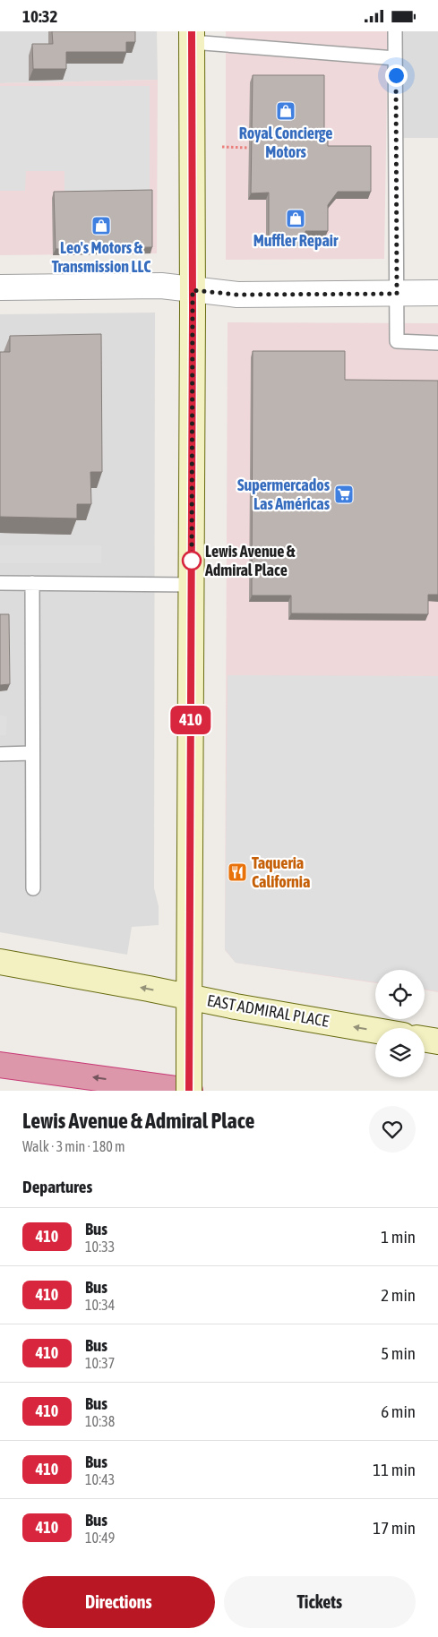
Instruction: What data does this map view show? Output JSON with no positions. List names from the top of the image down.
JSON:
{
  "streets": {
    "main road": ["EAST ADMIRAL PLACE"]
  },
  "one_way": ["EAST ADMIRAL PLACE"],
  "places": {
    "shop": ["Royal Concierge Motors", "Muffler Repair", "Leo's Motors & Transmission LLC"],
    "supermarket": ["Supermercados Las Américas"],
    "other": ["Lewis Avenue & Admiral Place"],
    "restaurant": ["Taqueria California"]
  },
  "lines": ["bus line 410"],
  "page": {
    "status": "10:32",
    "on_map": "410",
    "heading": [
      ["Lewis Avenue & Admiral Place", "Walk · 3 min · 180 m"],
      "Departures"
    ],
    "list": [
      {
        "mark": "410",
        "name": "Bus",
        "note": "10:33",
        "value": "1 min"
      },
      {
        "mark": "410",
        "name": "Bus",
        "note": "10:34",
        "value": "2 min"
      },
      {
        "mark": "410",
        "name": "Bus",
        "note": "10:37",
        "value": "5 min"
      },
      {
        "mark": "410",
        "name": "Bus",
        "note": "10:38",
        "value": "6 min"
      },
      {
        "mark": "410",
        "name": "Bus",
        "note": "10:43",
        "value": "11 min"
      },
      {
        "mark": "410",
        "name": "Bus",
        "note": "10:49",
        "value": "17 min"
      }
    ],
    "buttons": ["Directions", "Tickets"]
  }
}
